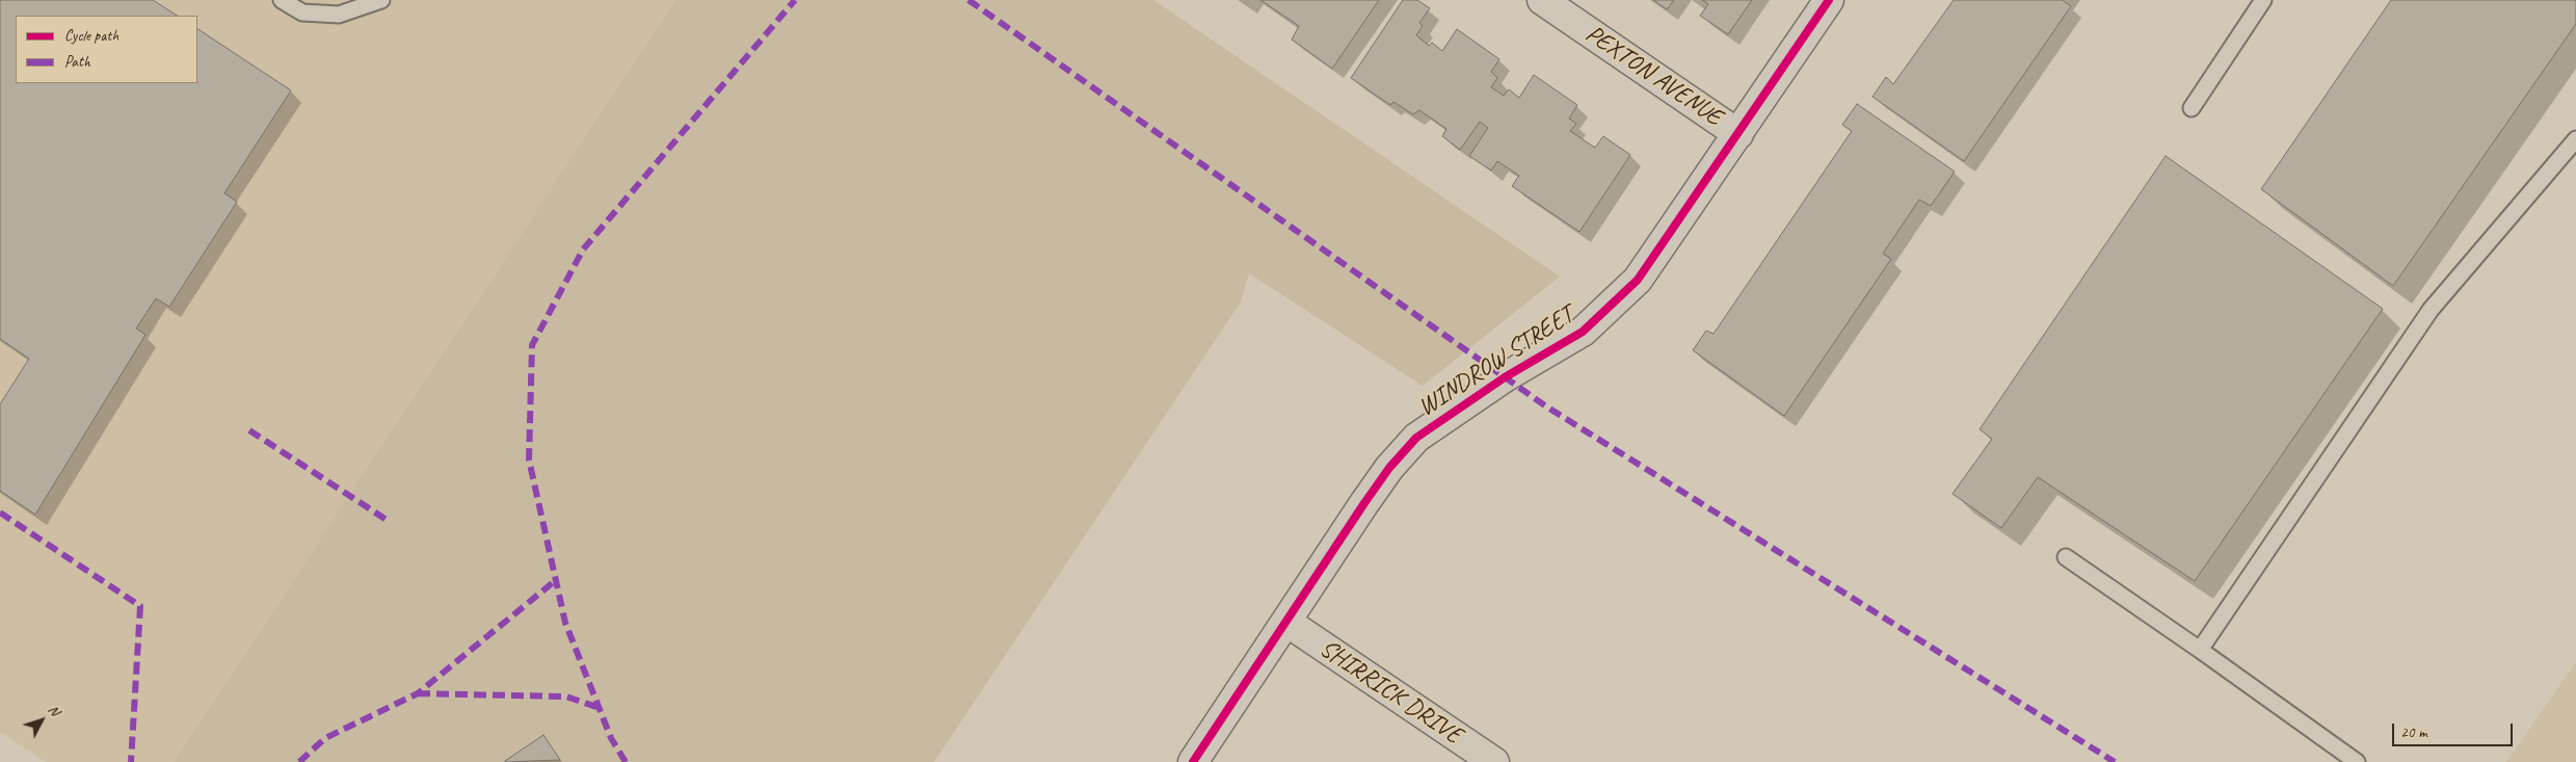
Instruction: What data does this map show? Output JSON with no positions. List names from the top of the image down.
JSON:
{
  "streets": {
    "street": ["PEXTON AVENUE", "WINDROW STREET", "SHIRRICK DRIVE"]
  },
  "crossings": [
    ["PEXTON AVENUE", "WINDROW STREET"],
    ["WINDROW STREET", "SHIRRICK DRIVE"]
  ],
  "legend": ["Cycle path", "Path"],
  "scale_bar": "20 m",
  "north": "top right"
}
